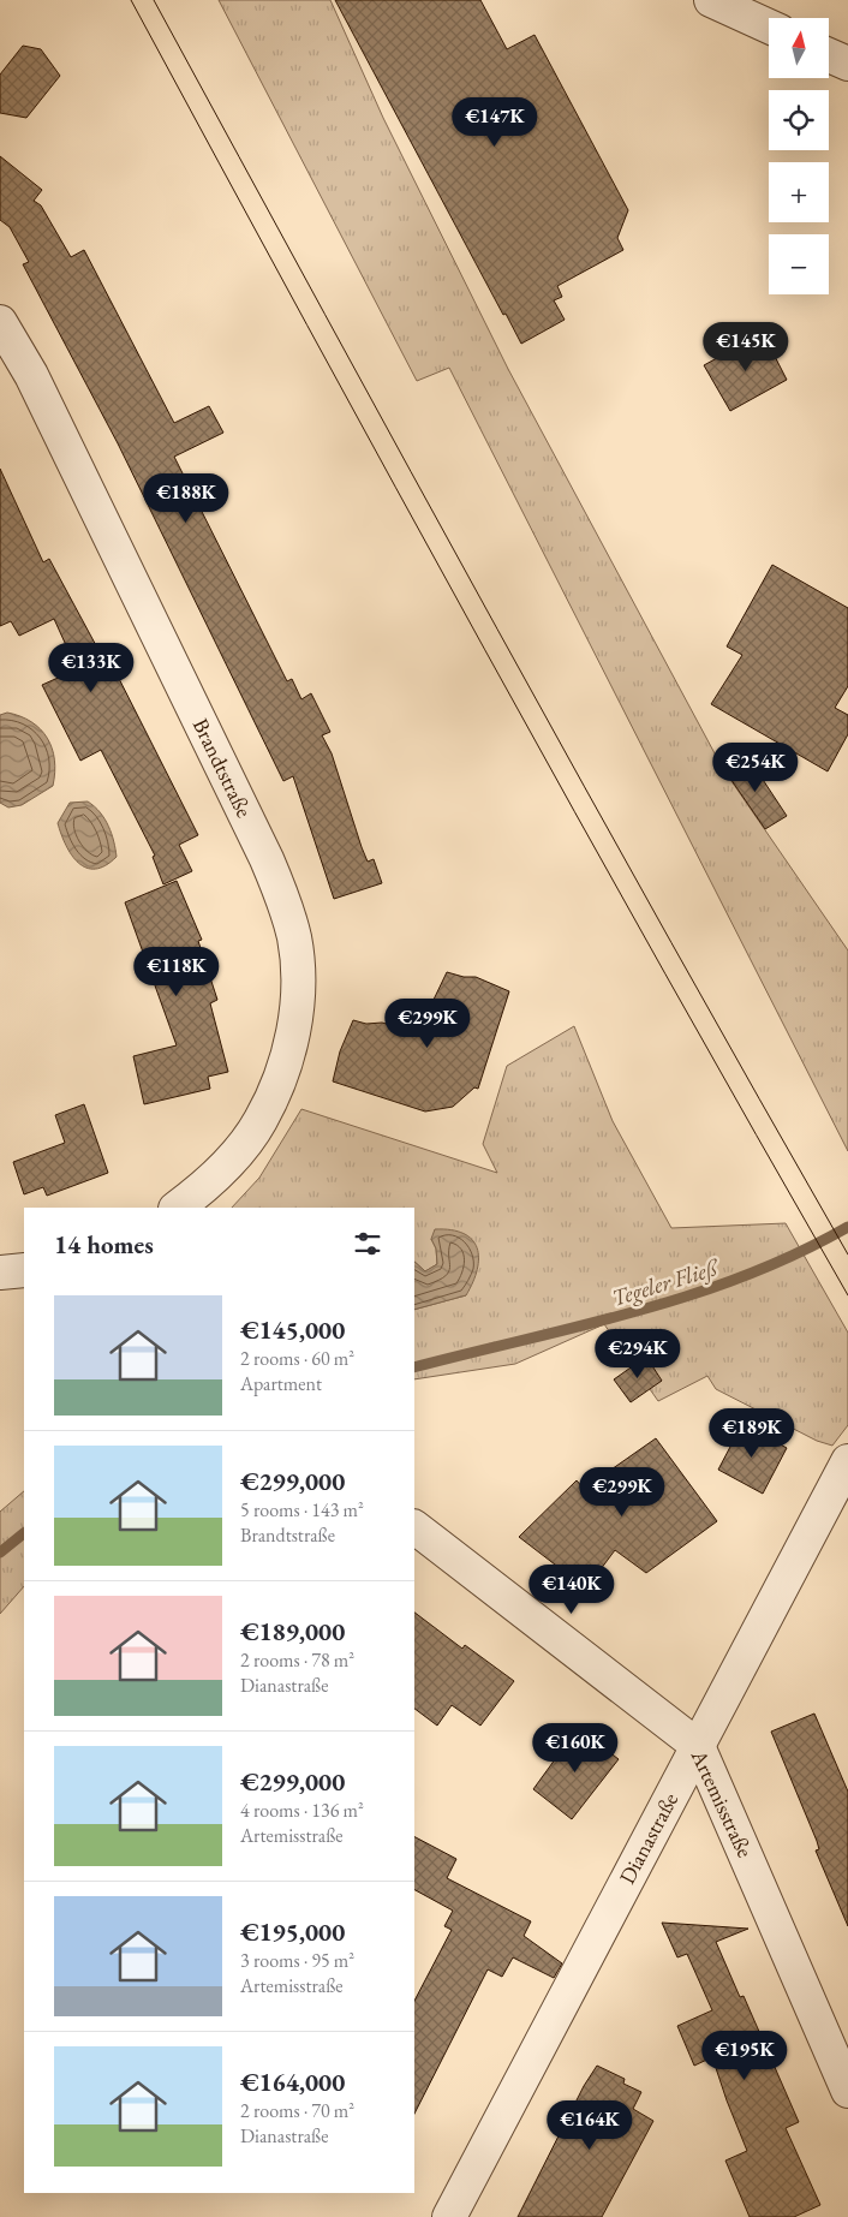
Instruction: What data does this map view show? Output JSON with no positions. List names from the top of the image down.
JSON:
{
  "streets": {
    "street": ["Brandtstraße", "Artemisstraße", "Dianastraße"]
  },
  "crossings": [
    ["Artemisstraße", "Dianastraße"]
  ],
  "water": ["Tegeler Fließ"],
  "north": "top",
  "page": {
    "map_buttons": ["+", "−"],
    "price": [
      "€147K",
      "€145K",
      "€188K",
      "€133K",
      "€254K",
      "€118K",
      "€299K",
      "€294K",
      "€189K",
      "€299K",
      "€140K",
      "€160K",
      "€195K",
      "€164K"
    ],
    "heading": "14 homes",
    "list": [
      {
        "name": "€145,000",
        "note": "2 rooms · 60 m² · Apartment"
      },
      {
        "name": "€299,000",
        "note": "5 rooms · 143 m² · Brandtstraße"
      },
      {
        "name": "€189,000",
        "note": "2 rooms · 78 m² · Dianastraße"
      },
      {
        "name": "€299,000",
        "note": "4 rooms · 136 m² · Artemisstraße"
      },
      {
        "name": "€195,000",
        "note": "3 rooms · 95 m² · Artemisstraße"
      },
      {
        "name": "€164,000",
        "note": "2 rooms · 70 m² · Dianastraße"
      }
    ]
  }
}
